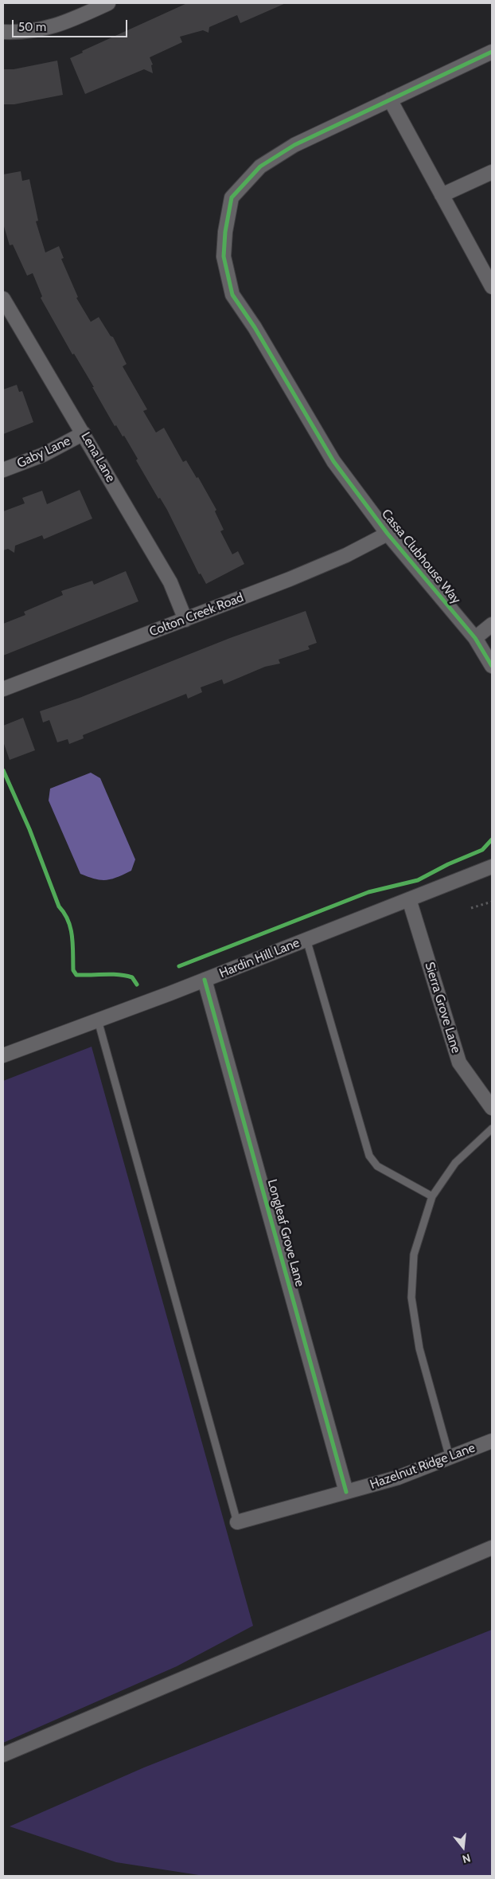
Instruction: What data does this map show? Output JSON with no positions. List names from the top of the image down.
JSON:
{
  "streets": {
    "street": [
      "Gaby Lane",
      "Lena Lane",
      "Cassa Clubhouse Way",
      "Colton Creek Road",
      "Hardin Hill Lane",
      "Sierra Grove Lane",
      "Longleaf Grove Lane",
      "Hazelnut Ridge Lane"
    ]
  },
  "crossings": [
    ["Gaby Lane", "Lena Lane"],
    ["Lena Lane", "Colton Creek Road"],
    ["Cassa Clubhouse Way", "Colton Creek Road"],
    ["Hardin Hill Lane", "Sierra Grove Lane"],
    ["Hardin Hill Lane", "Longleaf Grove Lane"],
    ["Longleaf Grove Lane", "Hazelnut Ridge Lane"]
  ],
  "scale_bar": "50 m",
  "north": "bottom"
}
